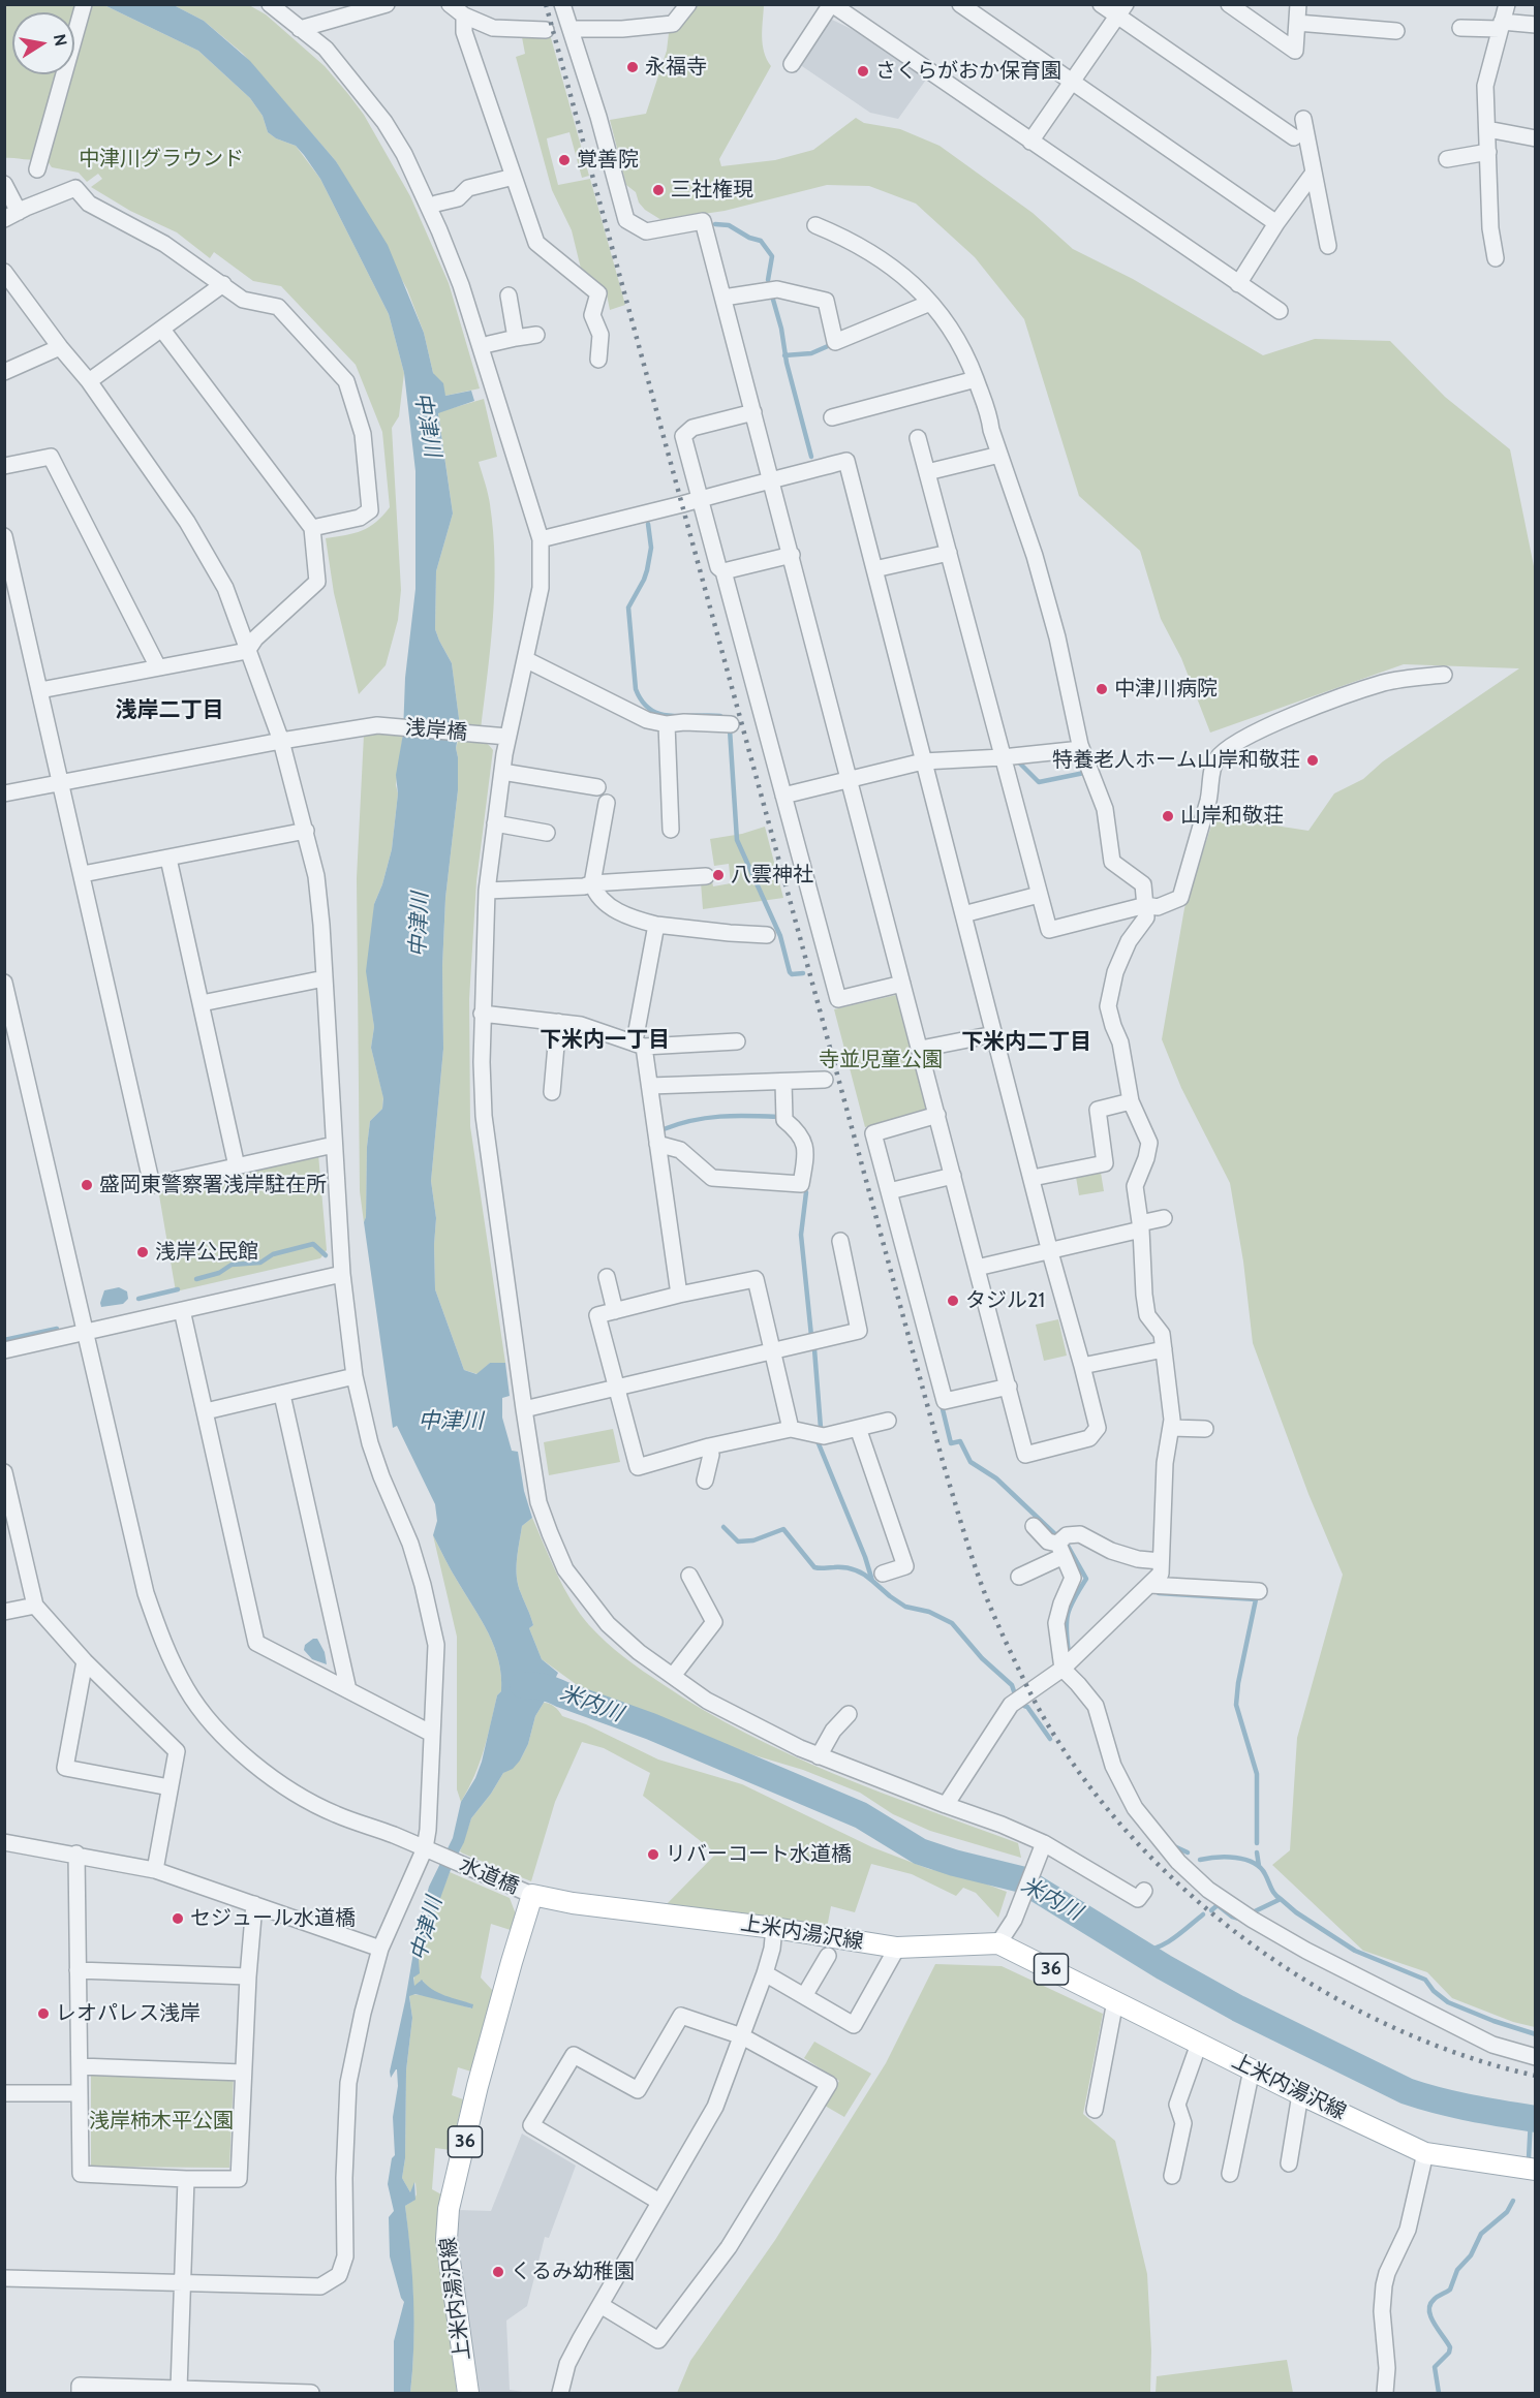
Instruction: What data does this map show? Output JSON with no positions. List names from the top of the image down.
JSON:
{
  "streets": {
    "main road": ["上米内湯沢線", "36"],
    "street": ["浅岸橋", "水道橋"]
  },
  "crossings": [
    ["水道橋", "上米内湯沢線"]
  ],
  "districts": ["浅岸二丁目", "下米内一丁目", "下米内二丁目"],
  "water": ["中津川", "米内川"],
  "parks": ["中津川グラウンド", "寺並児童公園", "浅岸柿木平公園"],
  "places": [
    "永福寺",
    "さくらがおか保育園",
    "覚善院",
    "三社権現",
    "中津川病院",
    "特養老人ホーム山岸和敬荘",
    "山岸和敬荘",
    "八雲神社",
    "盛岡東警察署浅岸駐在所",
    "浅岸公民館",
    "タジル21",
    "リバーコート水道橋",
    "セジュール水道橋",
    "レオパレス浅岸",
    "くるみ幼稚園"
  ],
  "north": "right"
}
